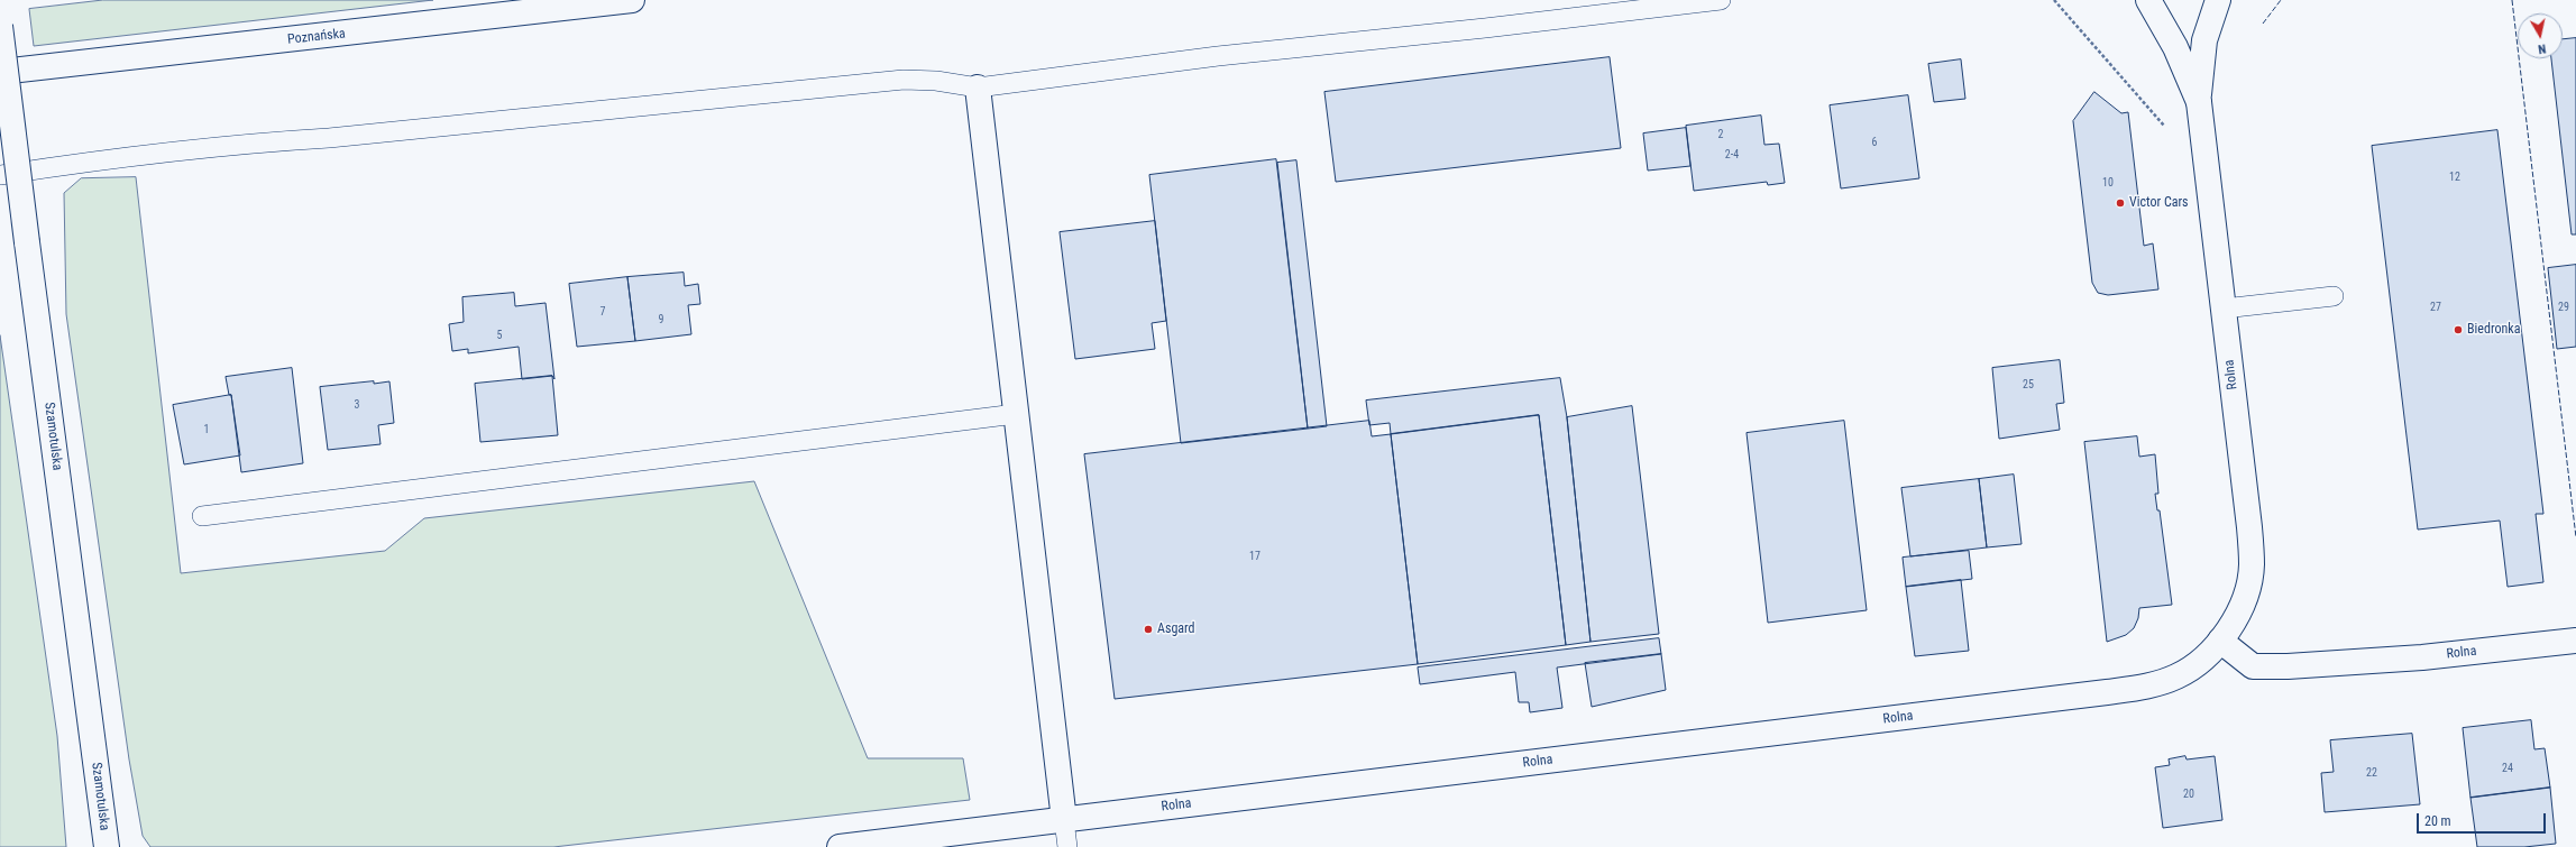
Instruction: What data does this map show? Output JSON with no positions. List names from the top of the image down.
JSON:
{
  "streets": {
    "street": ["Poznańska", "Rolna", "Szamotulska"]
  },
  "places": ["Victor Cars", "Biedronka", "Asgard"],
  "house_numbers": [
    "2",
    "6",
    "2-4",
    "12",
    "10",
    "27",
    "29",
    "7",
    "9",
    "5",
    "25",
    "3",
    "1",
    "17",
    "24",
    "22",
    "20"
  ],
  "scale_bar": "20 m",
  "north": "bottom"
}
